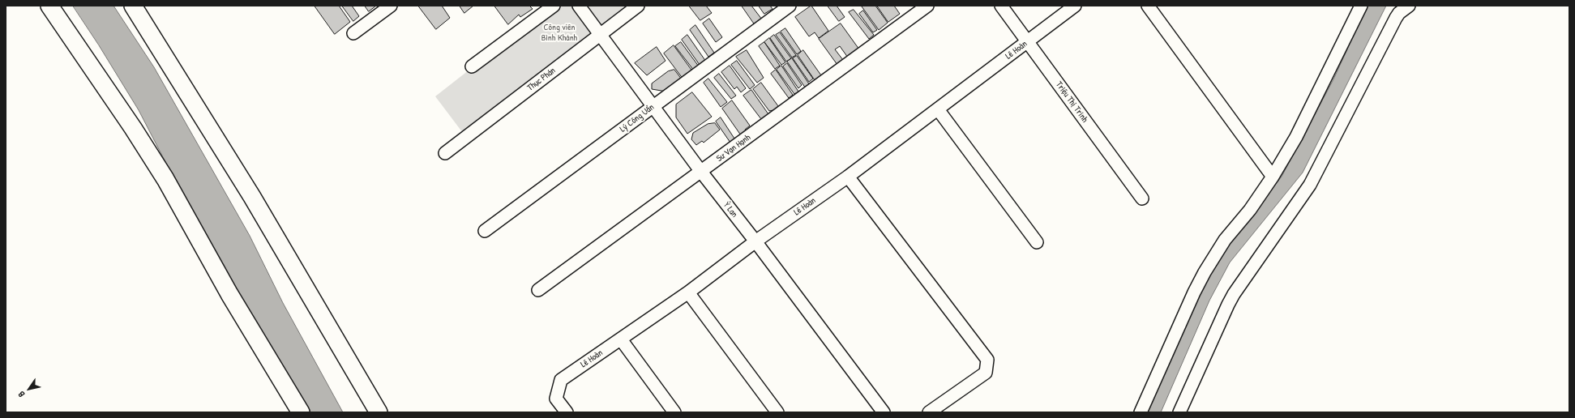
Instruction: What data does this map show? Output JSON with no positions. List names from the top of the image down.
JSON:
{
  "streets": {
    "street": [
      "Lê Hoàn",
      "Thục Phán",
      "Triệu Thị Trinh",
      "Lý Công Uẩn",
      "Sư Vạn Hạnh",
      "Ỷ Lan"
    ]
  },
  "crossings": [
    ["Lê Hoàn", "Triệu Thị Trinh"],
    ["Lê Hoàn", "Ỷ Lan"],
    ["Thục Phán", "Ỷ Lan"],
    ["Lý Công Uẩn", "Ỷ Lan"],
    ["Sư Vạn Hạnh", "Ỷ Lan"]
  ],
  "parks": ["Công viên Bình Khánh"],
  "north": "bottom left"
}
